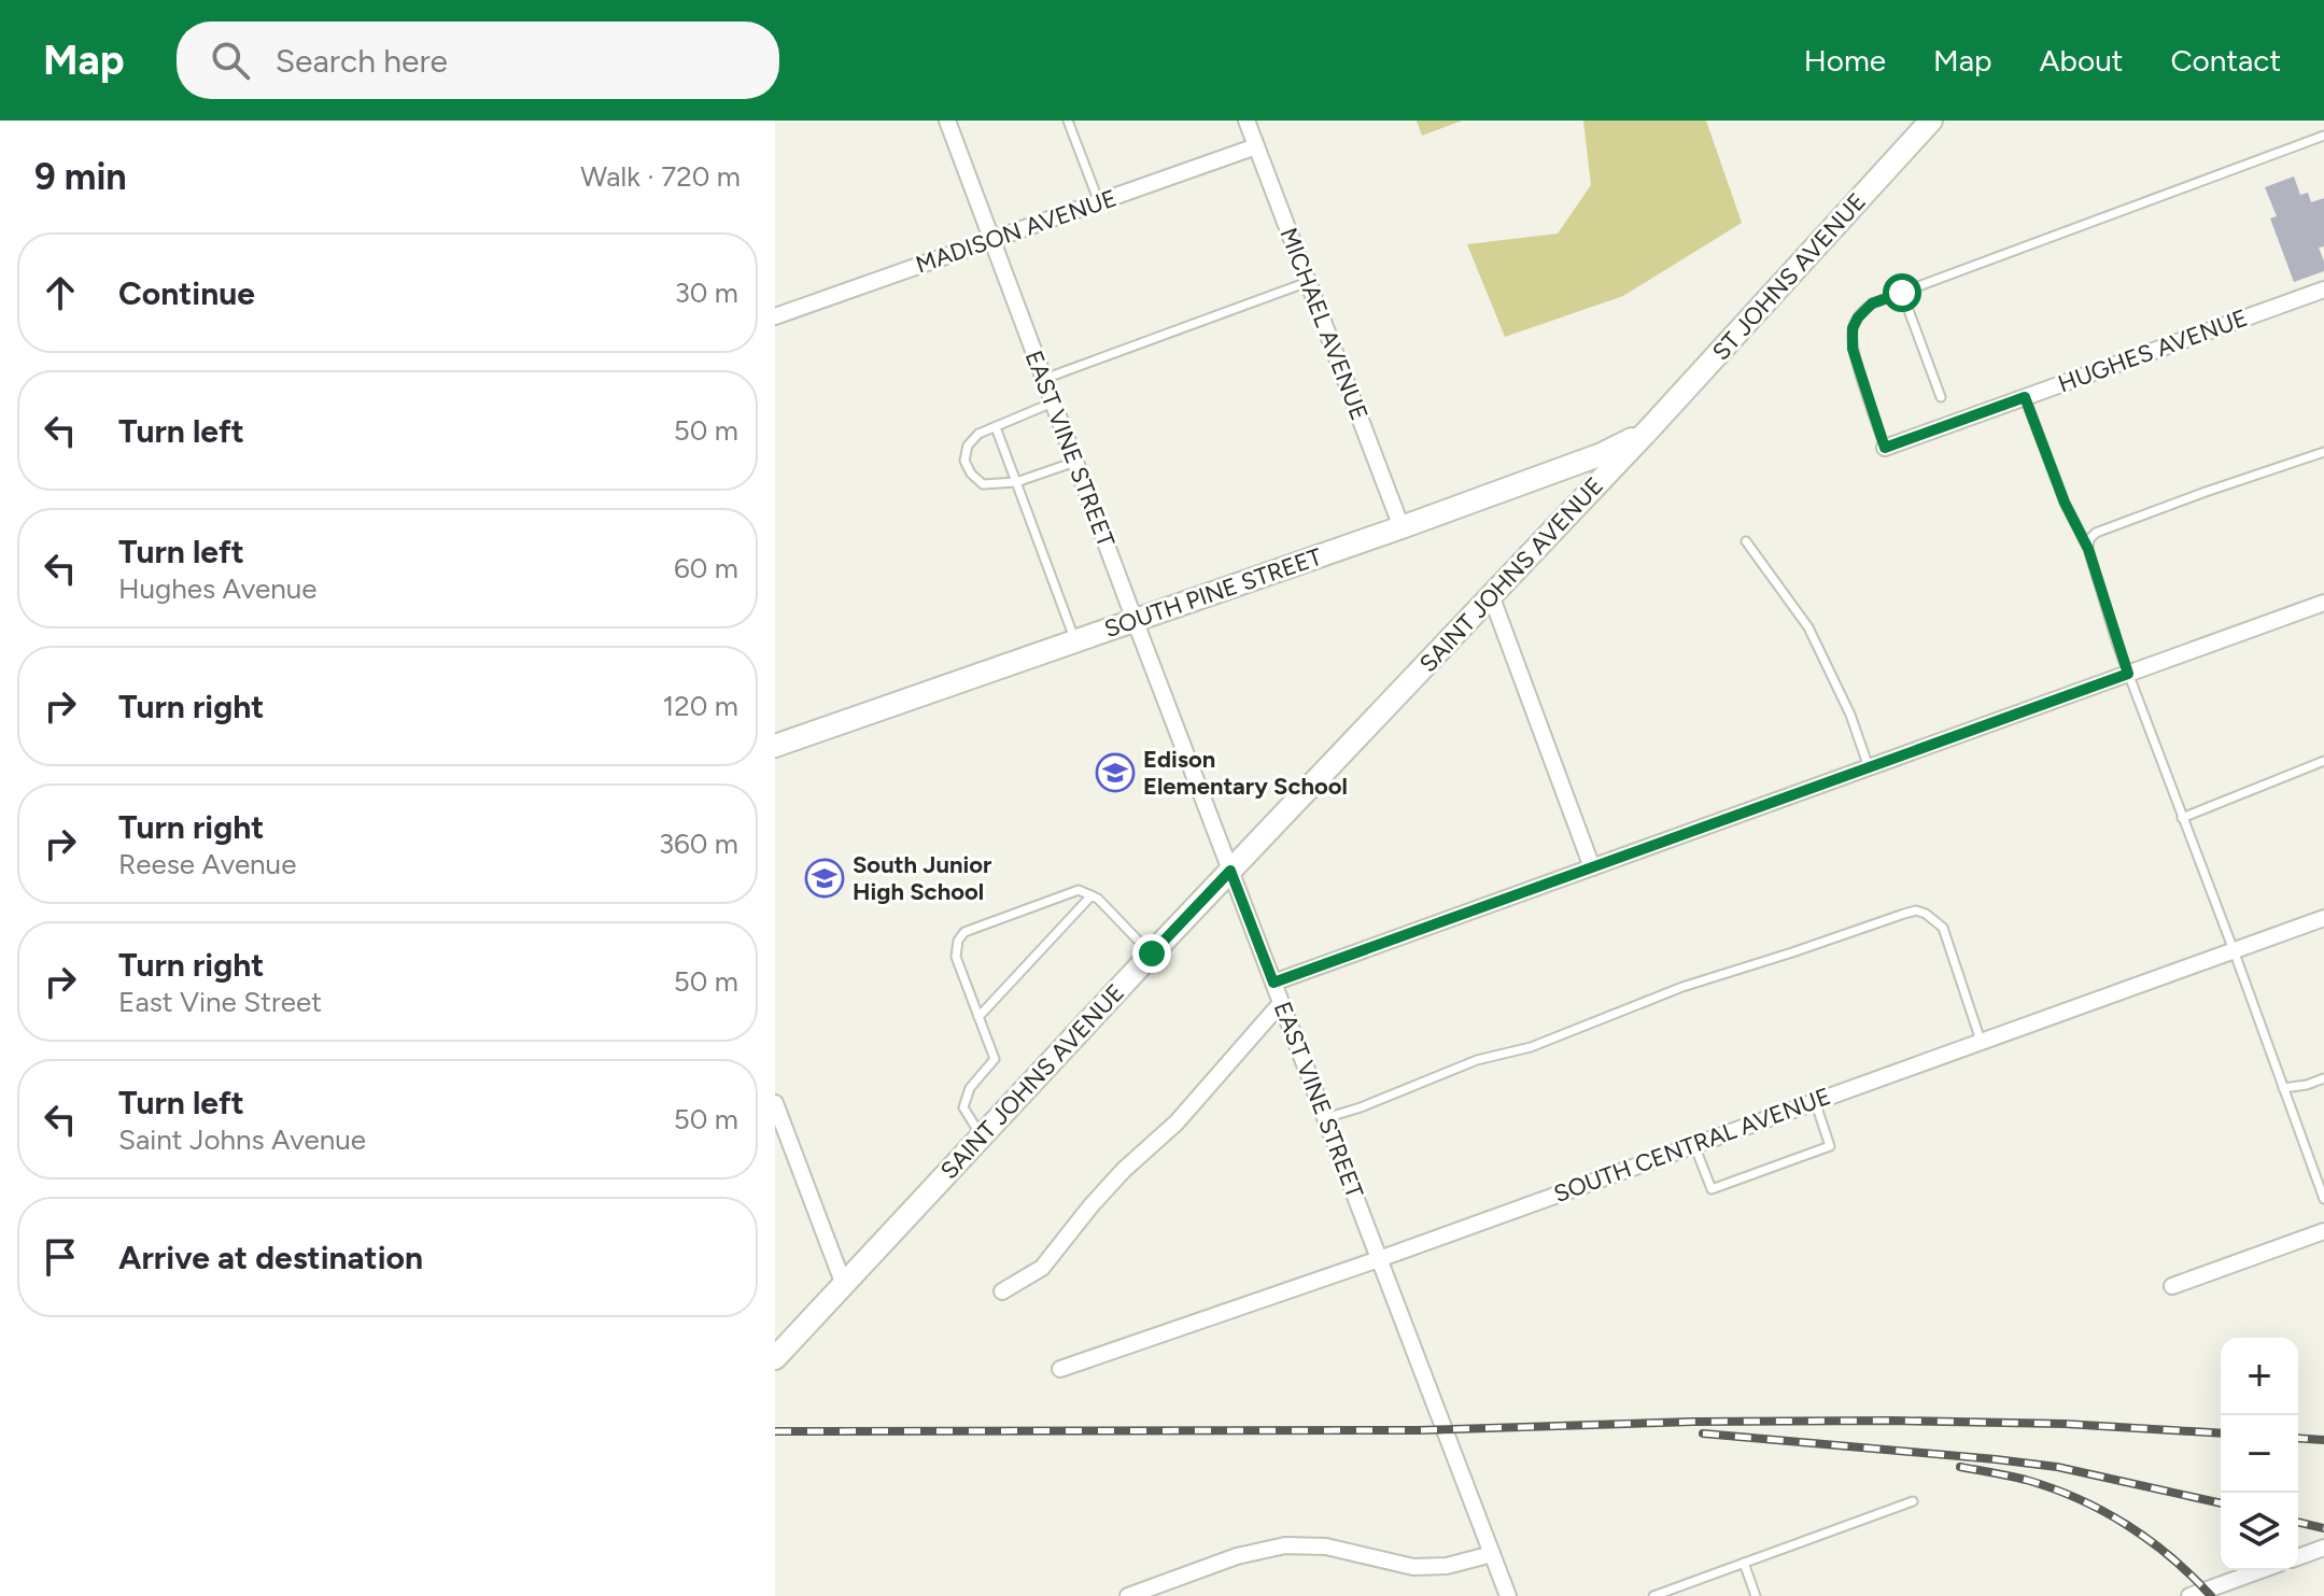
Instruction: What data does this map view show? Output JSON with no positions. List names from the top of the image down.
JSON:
{
  "streets": {
    "main road": ["ST JOHNS AVENUE", "SAINT JOHNS AVENUE", "SOUTH PINE STREET"],
    "street": [
      "MADISON AVENUE",
      "MICHAEL AVENUE",
      "HUGHES AVENUE",
      "EAST VINE STREET",
      "SOUTH CENTRAL AVENUE"
    ]
  },
  "crossings": [
    ["MADISON AVENUE", "MICHAEL AVENUE"],
    ["MADISON AVENUE", "EAST VINE STREET"],
    ["ST JOHNS AVENUE", "SAINT JOHNS AVENUE"],
    ["ST JOHNS AVENUE", "SOUTH PINE STREET"],
    ["MICHAEL AVENUE", "SOUTH PINE STREET"],
    ["EAST VINE STREET", "SAINT JOHNS AVENUE"],
    ["EAST VINE STREET", "SOUTH PINE STREET"],
    ["EAST VINE STREET", "SOUTH CENTRAL AVENUE"],
    ["SAINT JOHNS AVENUE", "SOUTH PINE STREET"]
  ],
  "places": {
    "school or university": ["Edison Elementary School", "South Junior High School"]
  },
  "page": {
    "header": "Map",
    "search": "Search here",
    "nav": [
      "Home",
      "Map",
      "About",
      "Contact"
    ],
    "heading": ["9 min", "Walk · 720 m"],
    "list": [
      ["Continue", "30 m"],
      ["Turn left", "50 m"],
      ["Turn left", "Hughes Avenue", "60 m"],
      ["Turn right", "120 m"],
      ["Turn right", "Reese Avenue", "360 m"],
      ["Turn right", "East Vine Street", "50 m"],
      ["Turn left", "Saint Johns Avenue", "50 m"],
      "Arrive at destination"
    ],
    "map_buttons": ["+", "−"]
  }
}
